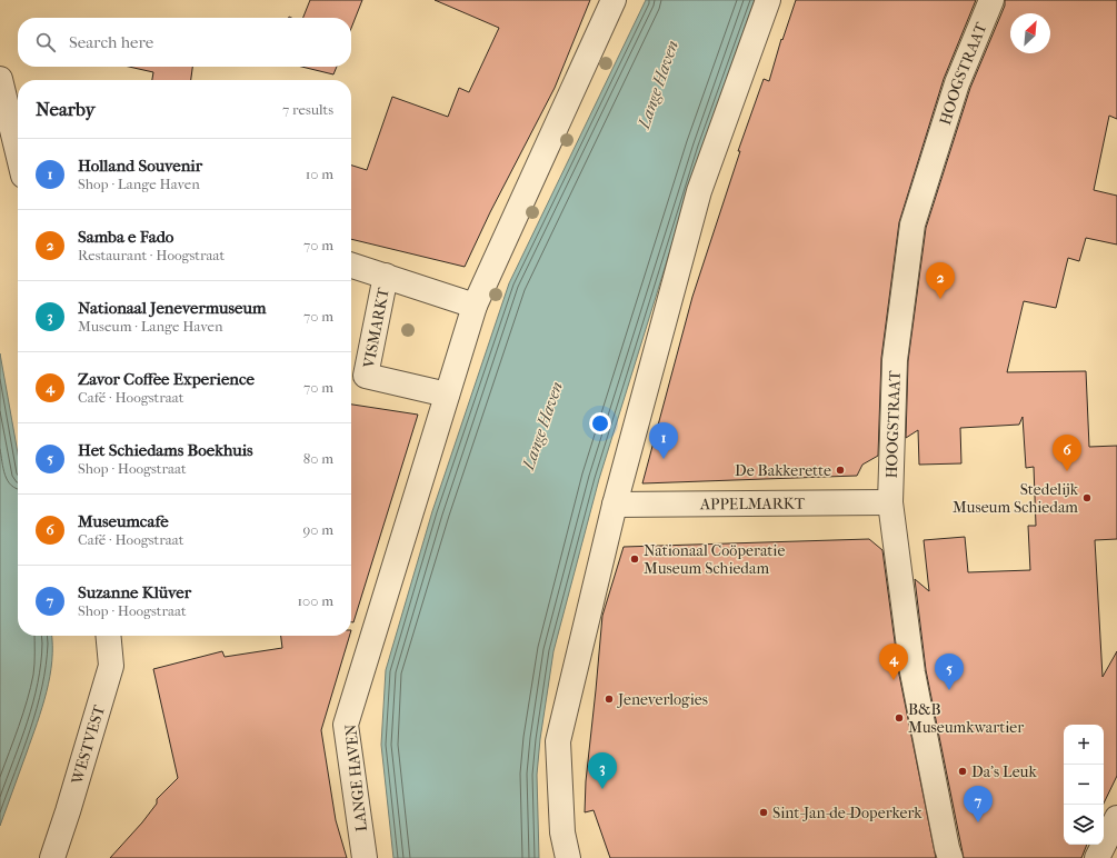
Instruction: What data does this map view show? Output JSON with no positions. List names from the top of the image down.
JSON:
{
  "streets": {
    "street": [
      "HOOGSTRAAT",
      "VISMARKT",
      "APPELMARKT",
      "WESTVEST",
      "LANGE HAVEN"
    ]
  },
  "crossings": [
    ["HOOGSTRAAT", "APPELMARKT"],
    ["VISMARKT", "LANGE HAVEN"]
  ],
  "water": ["Lange Haven"],
  "places": [
    "De Bakkerette",
    "Stedelijk Museum Schiedam",
    "Nationaal Coöperatie Museum Schiedam",
    "Jeneverlogies",
    "B&B Museumkwartier",
    "Da's Leuk",
    "Sint-Jan-de-Doperkerk"
  ],
  "north": "top right",
  "page": {
    "search": "Search here",
    "heading": ["Nearby", "7 results"],
    "list": [
      {
        "mark": "1",
        "name": "Holland Souvenir",
        "note": "Shop · Lange Haven",
        "value": "10 m"
      },
      {
        "mark": "2",
        "name": "Samba e Fado",
        "note": "Restaurant · Hoogstraat",
        "value": "70 m"
      },
      {
        "mark": "3",
        "name": "Nationaal Jenevermuseum",
        "note": "Museum · Lange Haven",
        "value": "70 m"
      },
      {
        "mark": "4",
        "name": "Zavor Coffee Experience",
        "note": "Café · Hoogstraat",
        "value": "70 m"
      },
      {
        "mark": "5",
        "name": "Het Schiedams Boekhuis",
        "note": "Shop · Hoogstraat",
        "value": "80 m"
      },
      {
        "mark": "6",
        "name": "Museumcafe",
        "note": "Café · Hoogstraat",
        "value": "90 m"
      },
      {
        "mark": "7",
        "name": "Suzanne Klüver",
        "note": "Shop · Hoogstraat",
        "value": "100 m"
      }
    ],
    "pins": [
      "2",
      "1",
      "6",
      "4",
      "5",
      "3",
      "7"
    ],
    "map_buttons": ["+", "−"]
  }
}
